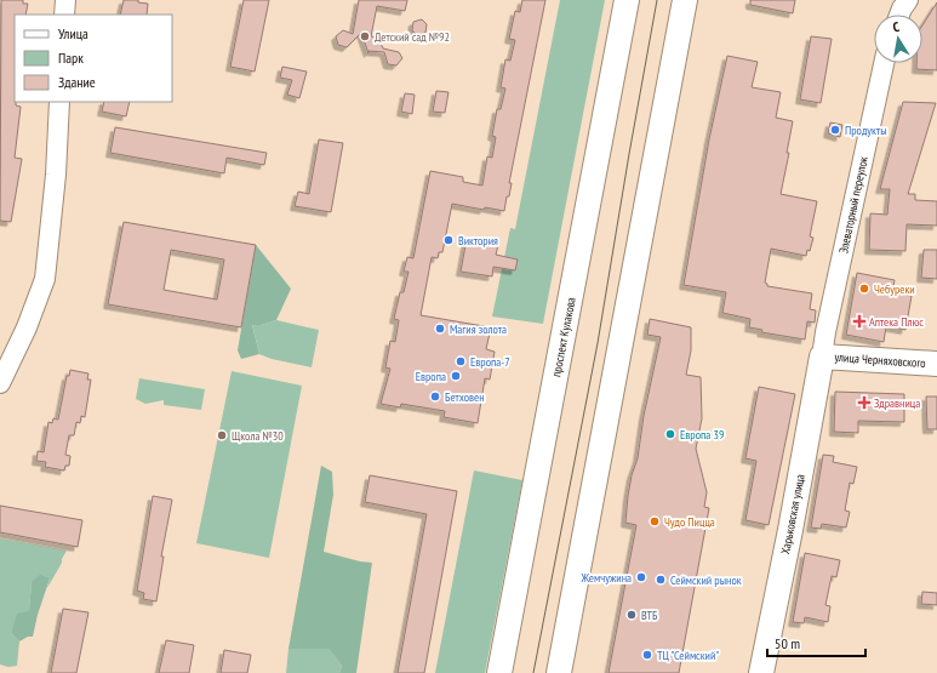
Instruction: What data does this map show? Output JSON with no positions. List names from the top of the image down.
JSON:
{
  "streets": {
    "main road": ["проспект Кулакова", "улица Черняховского", "Харьковская улица"],
    "street": ["Элеваторный переулок"]
  },
  "crossings": [
    ["Элеваторный переулок", "улица Черняховского"],
    ["Элеваторный переулок", "Харьковская улица"],
    ["улица Черняховского", "Харьковская улица"]
  ],
  "places": {
    "other": [
      "Детский сад №92",
      "Продукты",
      "Виктория",
      "Чебуреки",
      "Магия золота",
      "Европа-7",
      "Европа",
      "Бетховен",
      "Европа 39",
      "Щкола №30",
      "Чудо Пицца",
      "Жемчужина",
      "Сеймский рынок",
      "ВТБ",
      "ТЦ \"Сеймский\""
    ],
    "health": ["Аптека Плюс", "Здравница"]
  },
  "legend": ["Улица", "Парк", "Здание"],
  "scale_bar": "50 m",
  "north": "top"
}
